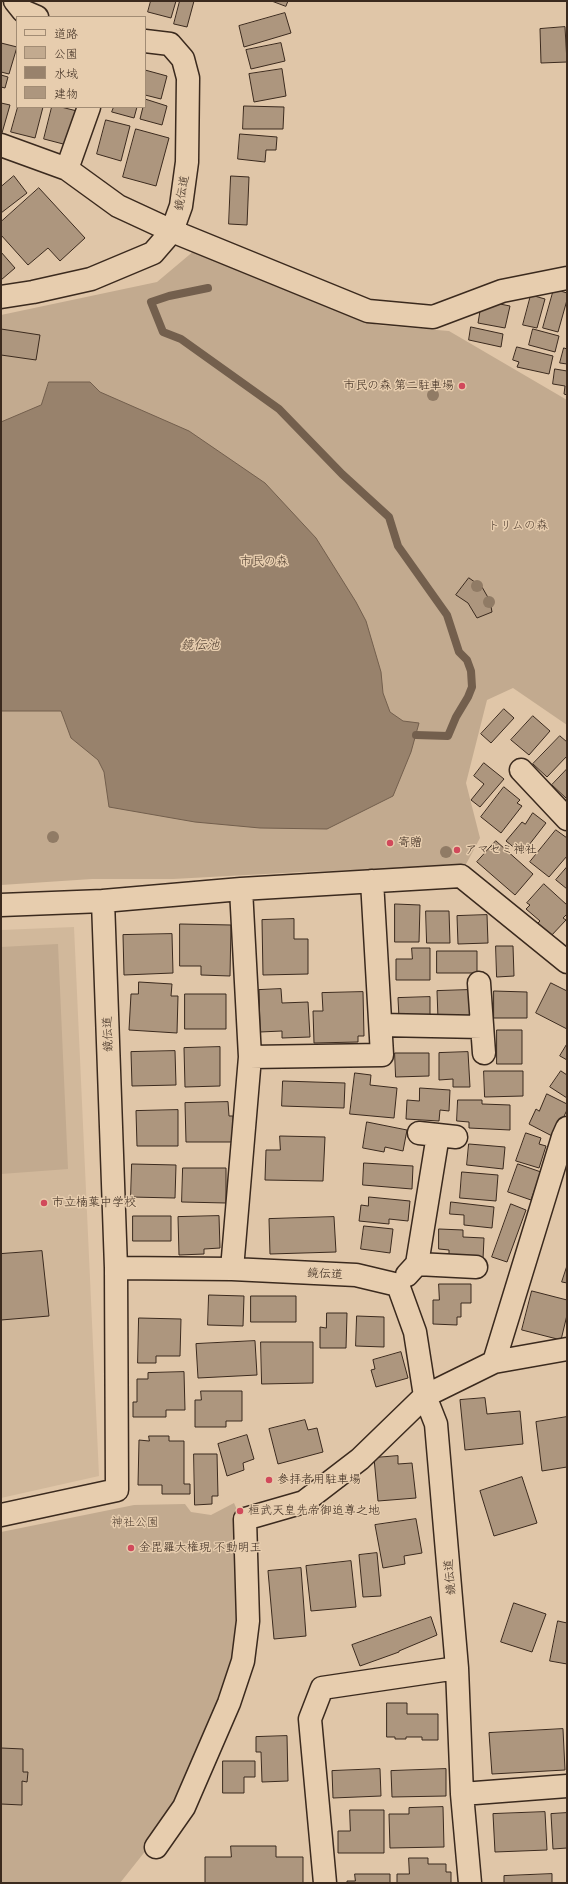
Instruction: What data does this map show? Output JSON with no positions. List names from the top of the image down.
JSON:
{
  "streets": {
    "street": ["鏡伝道"]
  },
  "water": ["鏡伝池"],
  "parks": ["トリムの森", "市民の森", "神社公園"],
  "places": [
    "市民の森 第二駐車場",
    "寄贈",
    "アマセミ神社",
    "市立楠葉中学校",
    "参拝者用駐車場",
    "桓武天皇先帝御追尊之地",
    "金毘羅大権現 不動明王"
  ],
  "legend": [
    "道路",
    "公園",
    "水域",
    "建物"
  ]
}
